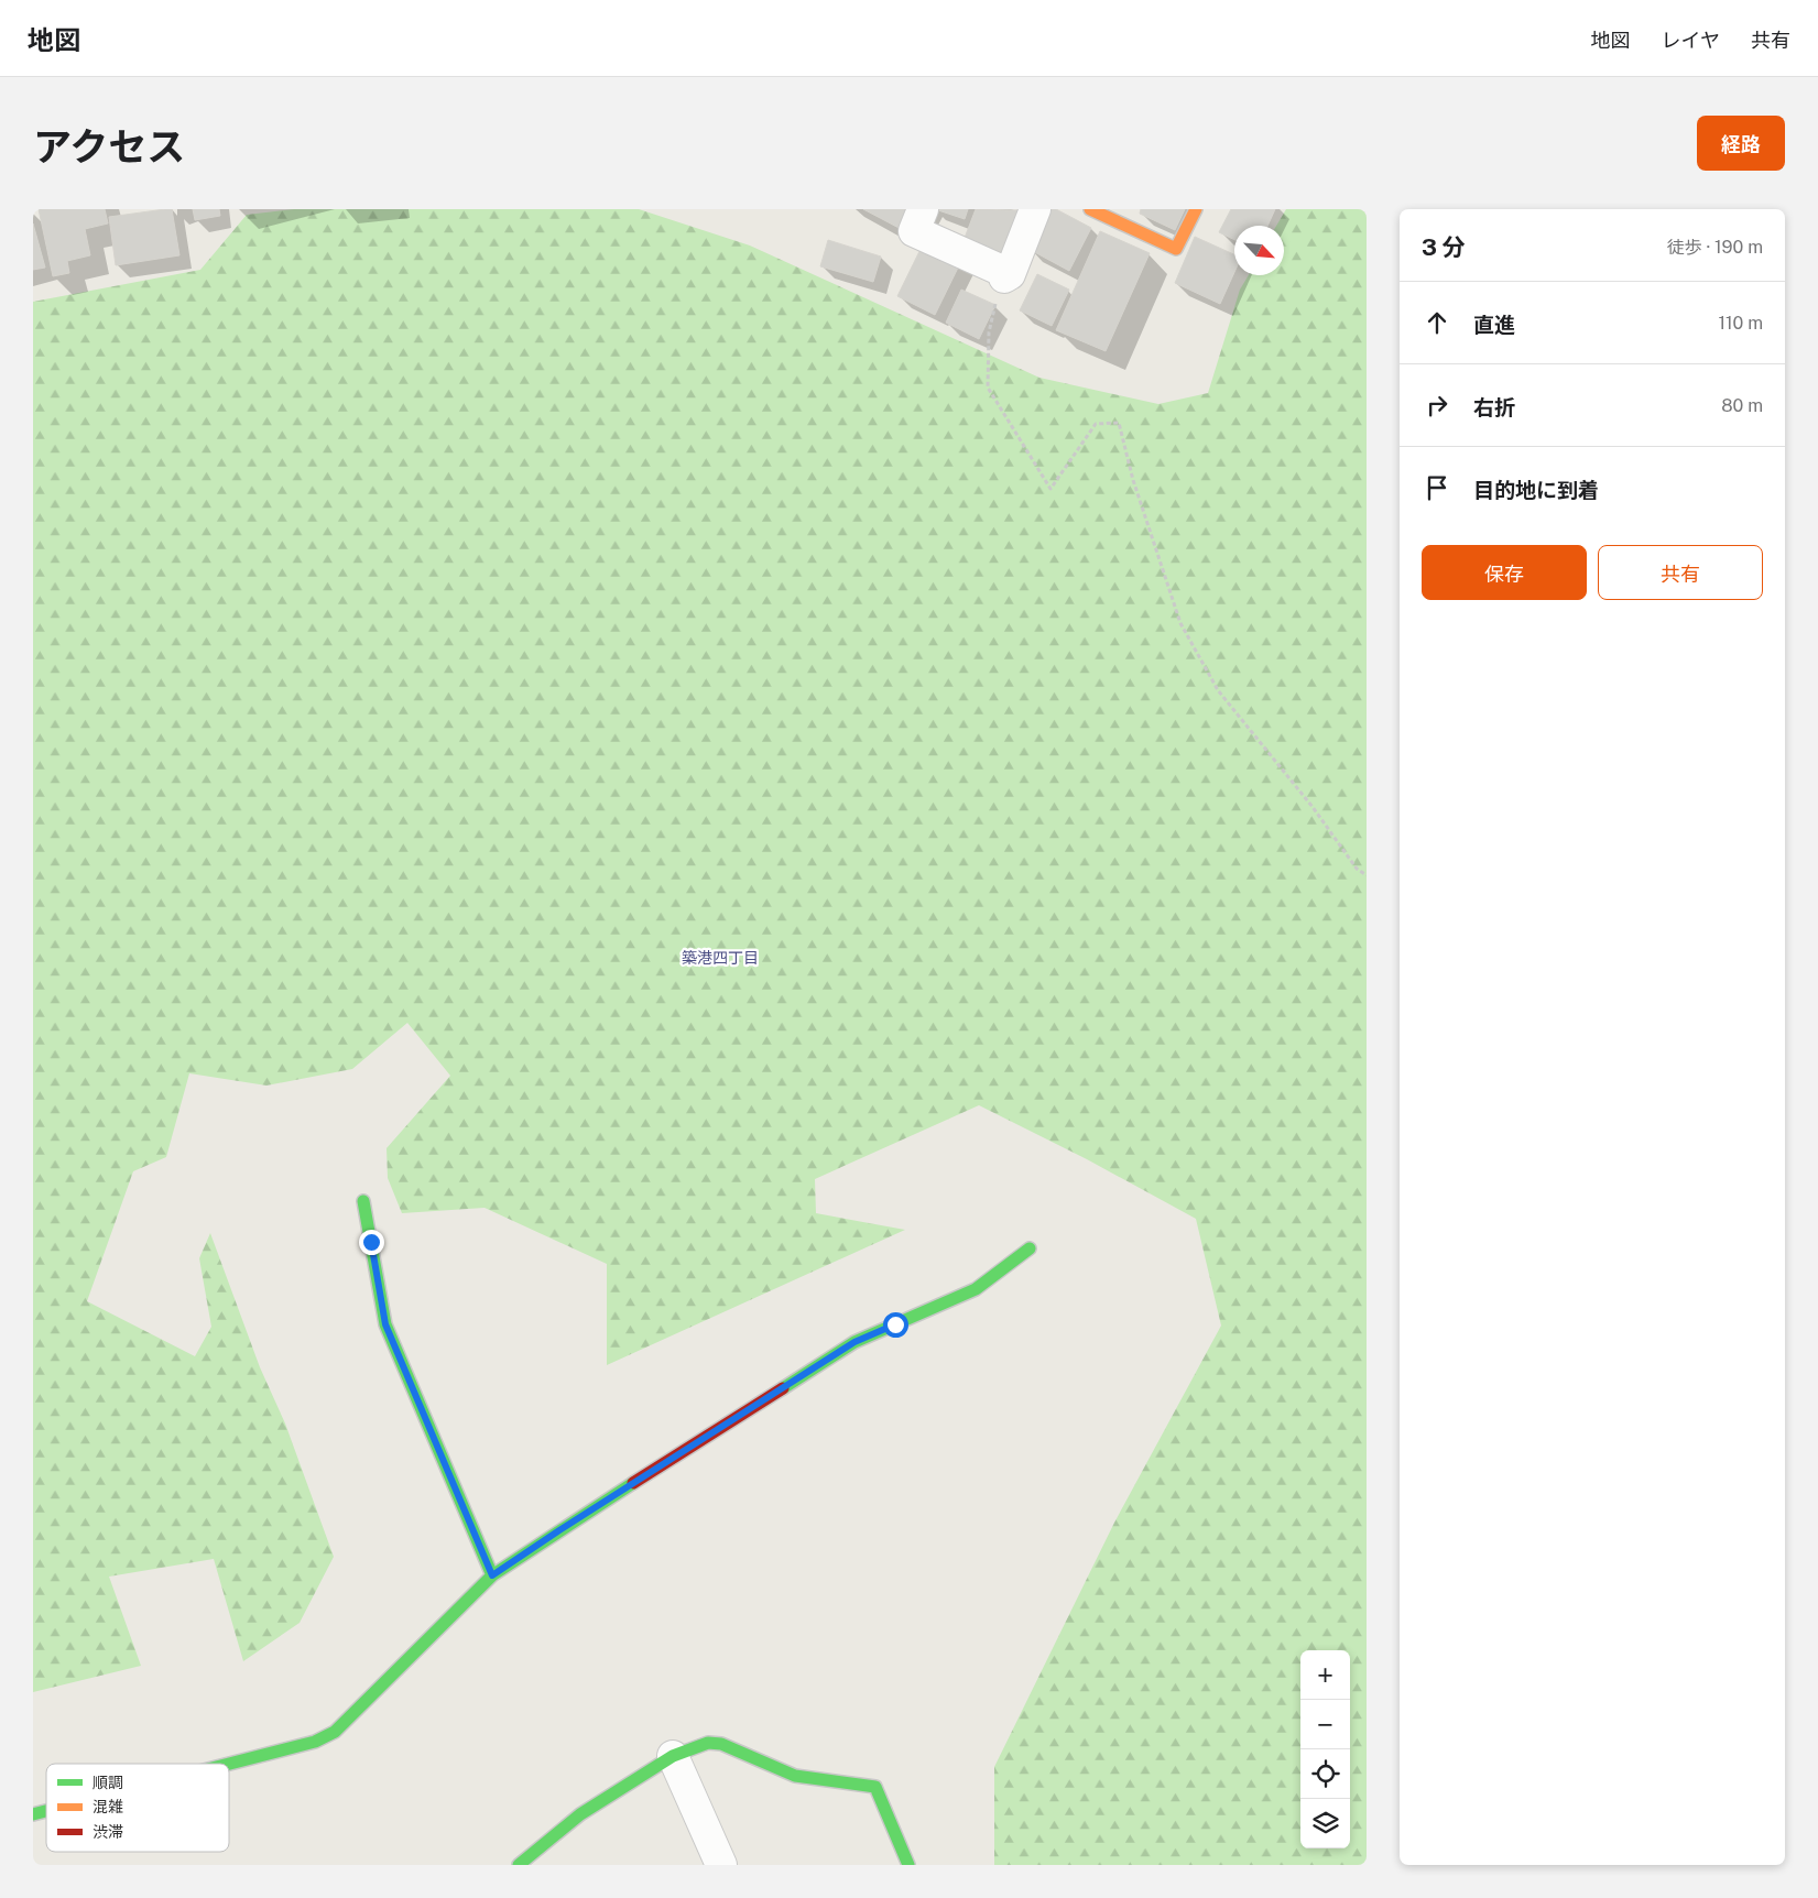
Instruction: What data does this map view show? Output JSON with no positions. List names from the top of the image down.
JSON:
{
  "districts": ["築港四丁目"],
  "legend": ["順調", "混雑", "渋滞"],
  "north": "bottom right",
  "page": {
    "header": "地図",
    "nav": ["地図", "レイヤ", "共有"],
    "title": "アクセス",
    "buttons": [
      "経路",
      ["保存", "共有"]
    ],
    "heading": ["3 分", "徒歩 · 190 m"],
    "list": [
      ["直進", "110 m"],
      ["右折", "80 m"],
      "目的地に到着"
    ],
    "map_buttons": ["+", "−"]
  }
}
